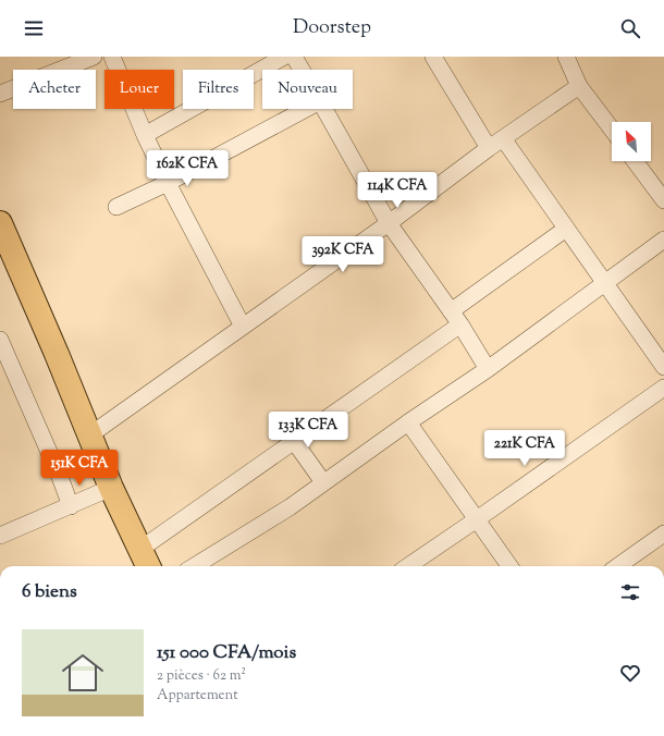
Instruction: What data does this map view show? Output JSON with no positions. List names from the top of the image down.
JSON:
{
  "north": "top left",
  "page": {
    "header": "Doorstep",
    "chip": [
      "Acheter",
      "Louer",
      "Filtres",
      "Nouveau"
    ],
    "price": [
      "162K CFA",
      "114K CFA",
      "392K CFA",
      "133K CFA",
      "221K CFA",
      "151K CFA"
    ],
    "heading": "6 biens",
    "list": [
      {
        "name": "151 000 CFA/mois",
        "note": "2 pièces · 62 m² · Appartement"
      }
    ]
  }
}
